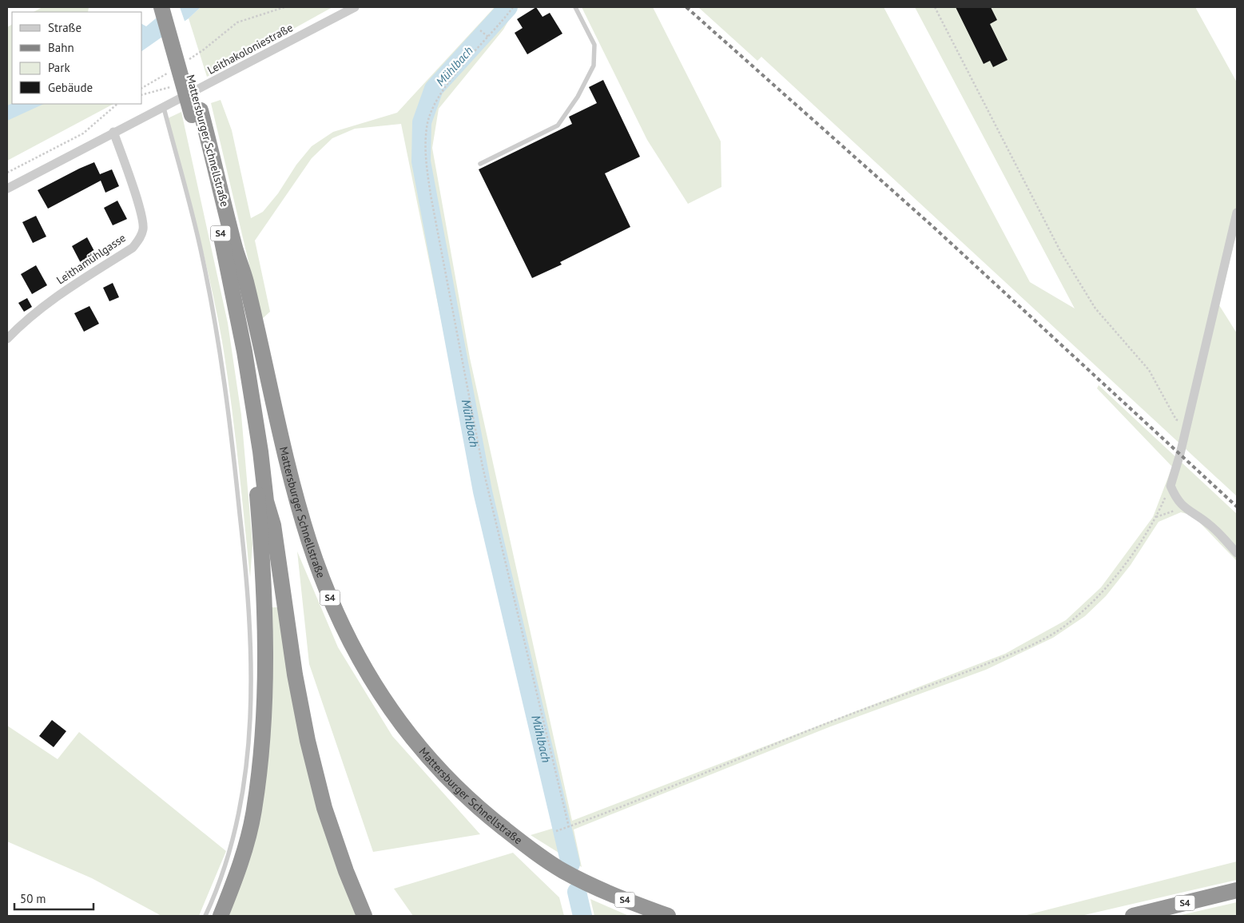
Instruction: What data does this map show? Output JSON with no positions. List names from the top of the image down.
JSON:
{
  "streets": {
    "highway": ["Mattersburger Schnellstraße", "S4"],
    "street": ["Leithakoloniestraße", "Leithamühlgasse"]
  },
  "crossings": [
    ["Leithakoloniestraße", "Leithamühlgasse"]
  ],
  "water": ["Mühlbach"],
  "legend": [
    "Straße",
    "Bahn",
    "Park",
    "Gebäude"
  ],
  "scale_bar": "50 m"
}
